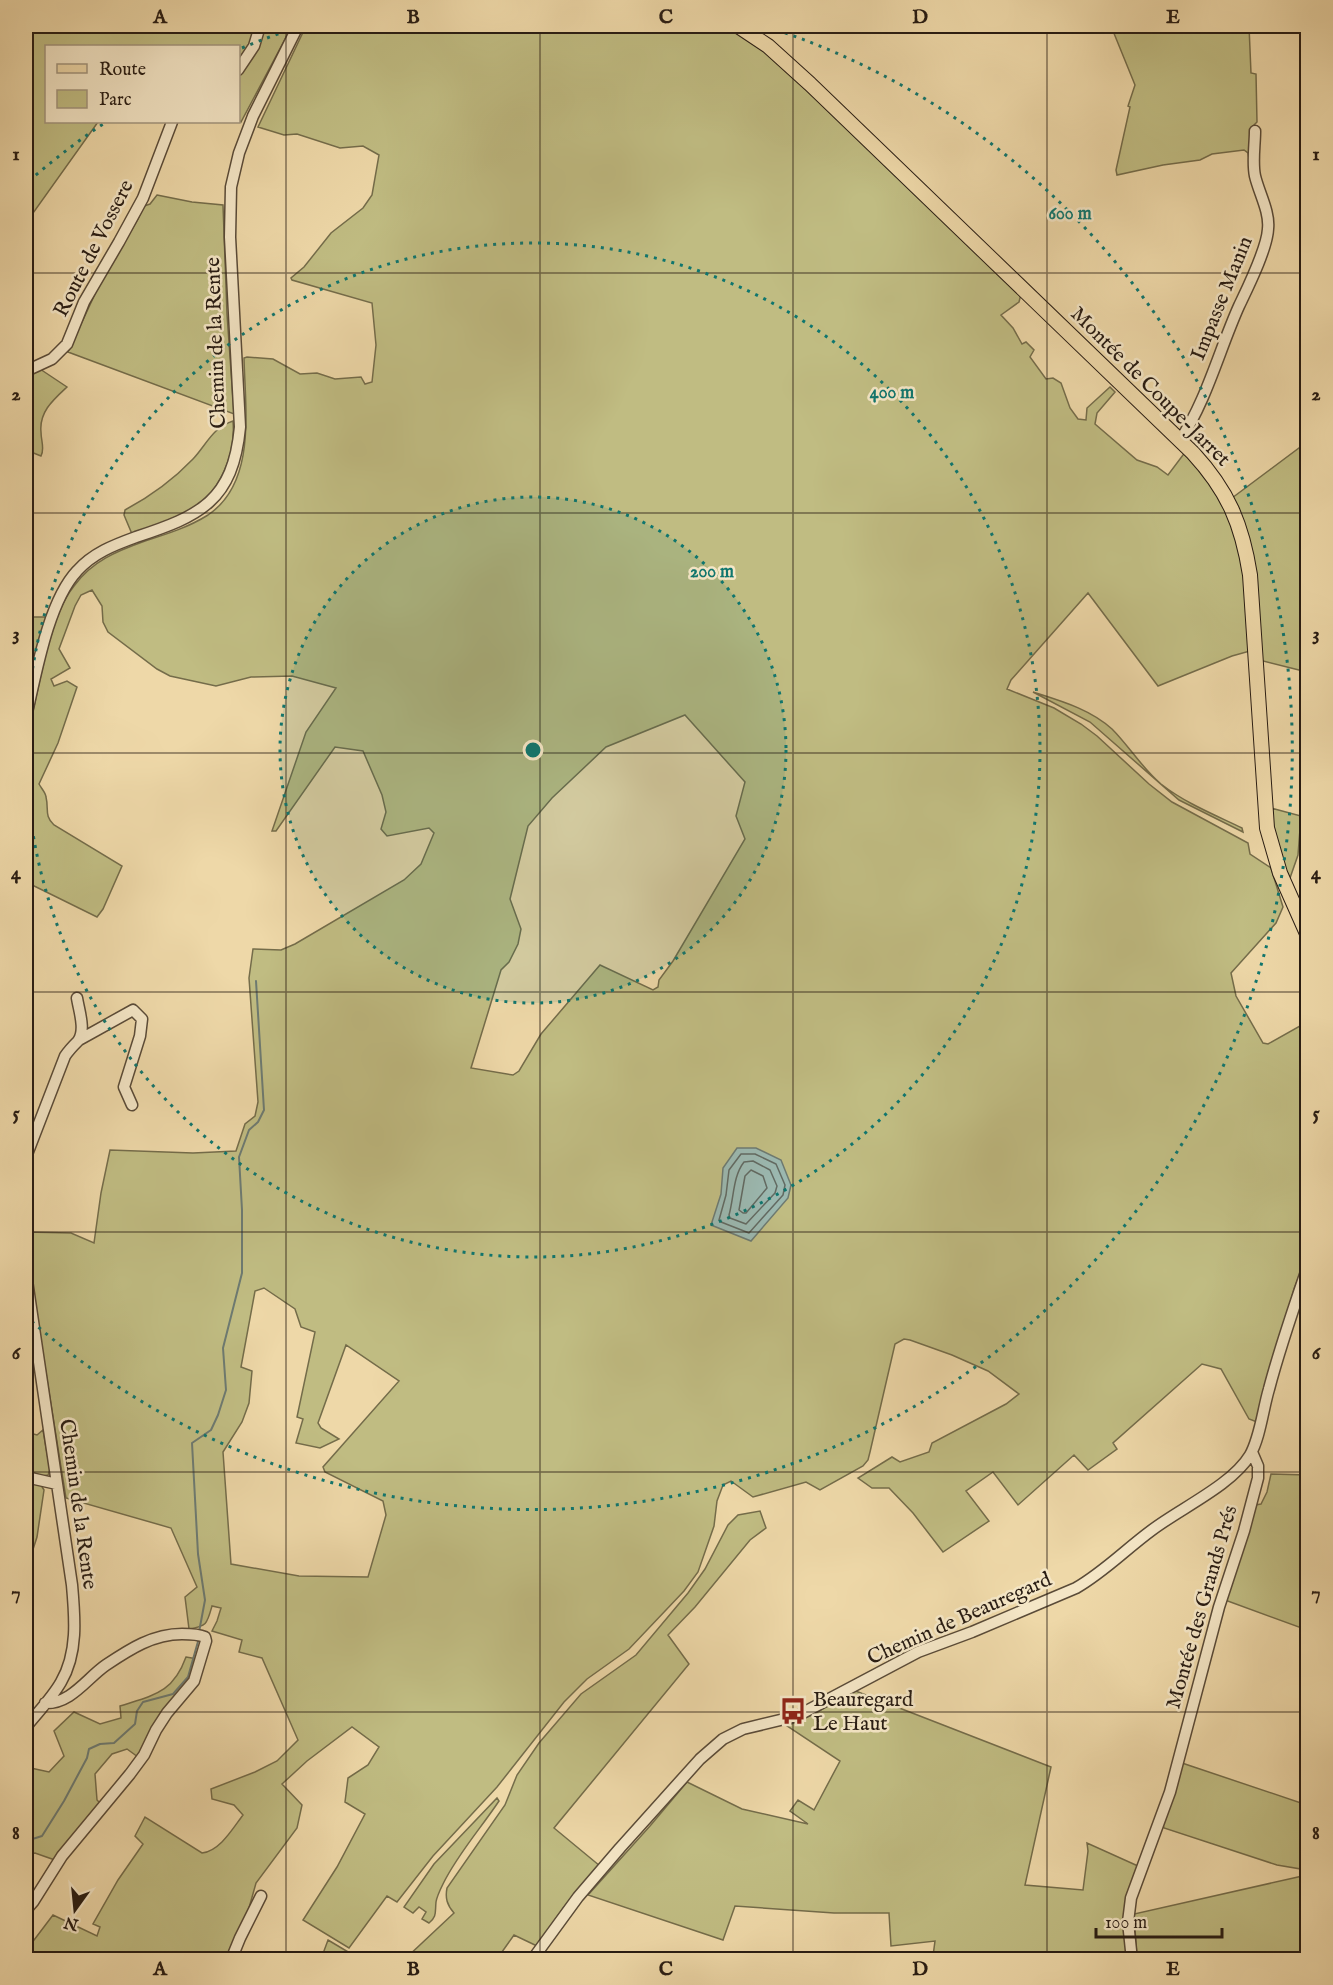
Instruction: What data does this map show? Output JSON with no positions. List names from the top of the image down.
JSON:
{
  "streets": {
    "main road": ["Montée de Coupe-Jarret"],
    "street": [
      "Route de Vossere",
      "Impasse Manin",
      "Chemin de la Rente",
      "Montée des Grands Prés",
      "Chemin de Beauregard"
    ]
  },
  "crossings": [
    ["Impasse Manin", "Montée de Coupe-Jarret"],
    ["Montée des Grands Prés", "Chemin de Beauregard"]
  ],
  "places": {
    "bus stop": ["Beauregard Le Haut"]
  },
  "legend": ["Route", "Parc"],
  "scale_bar": "100 m",
  "north": "bottom",
  "grid": {
    "columns": [
      "A",
      "B",
      "C",
      "D",
      "E"
    ],
    "rows": [
      "1",
      "2",
      "3",
      "4",
      "5",
      "6",
      "7",
      "8"
    ]
  },
  "rings": ["600 m", "400 m", "200 m"]
}
